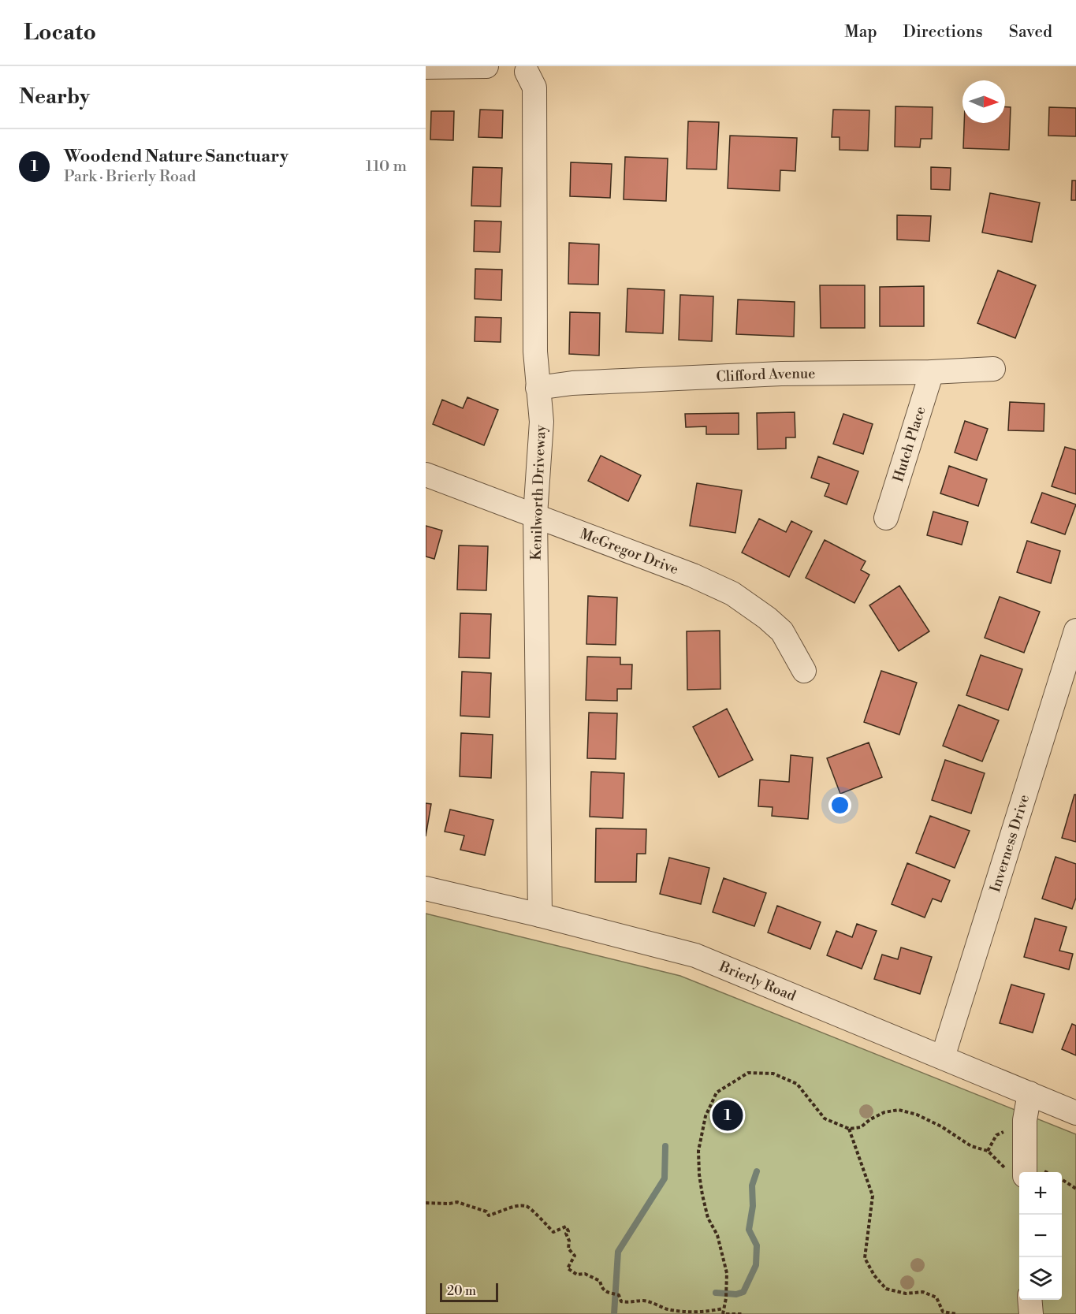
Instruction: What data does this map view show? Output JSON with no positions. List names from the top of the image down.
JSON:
{
  "streets": {
    "street": [
      "Clifford Avenue",
      "Hutch Place",
      "Kenilworth Driveway",
      "McGregor Drive",
      "Inverness Drive",
      "Brierly Road"
    ]
  },
  "crossings": [
    ["Clifford Avenue", "Hutch Place"],
    ["Clifford Avenue", "Kenilworth Driveway"],
    ["Kenilworth Driveway", "McGregor Drive"],
    ["Kenilworth Driveway", "Brierly Road"],
    ["Inverness Drive", "Brierly Road"]
  ],
  "scale_bar": "20 m",
  "north": "right",
  "page": {
    "header": "Locato",
    "nav": ["Map", "Directions", "Saved"],
    "heading": "Nearby",
    "list": [
      {
        "mark": "1",
        "name": "Woodend Nature Sanctuary",
        "note": "Park · Brierly Road",
        "value": "110 m"
      }
    ],
    "pins": "1",
    "map_buttons": ["+", "−"],
    "scale": "20 m"
  }
}
